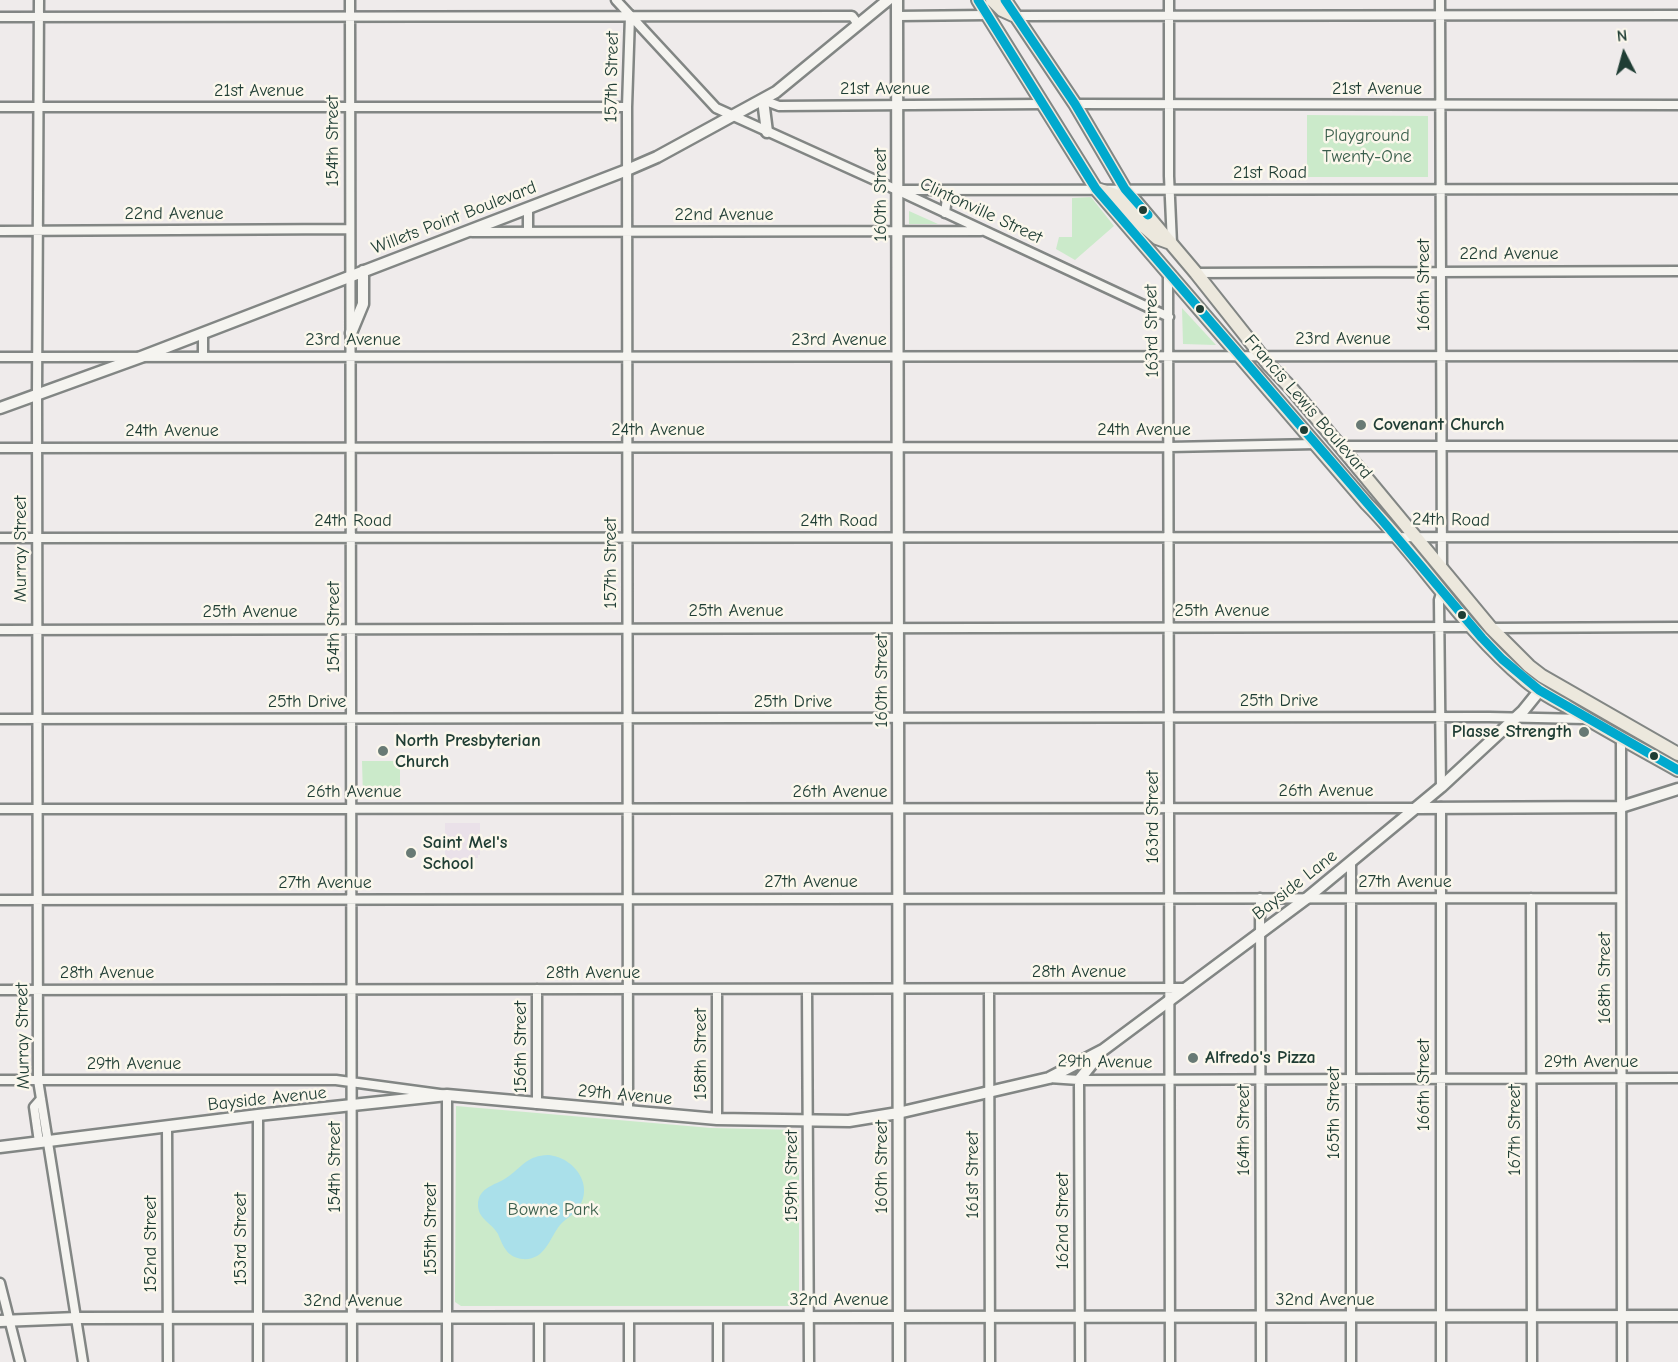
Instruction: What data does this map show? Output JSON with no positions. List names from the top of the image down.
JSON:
{
  "streets": {
    "main road": ["Francis Lewis Boulevard"],
    "street": [
      "157th Street",
      "21st Avenue",
      "154th Street",
      "21st Road",
      "160th Street",
      "Clintonville Street",
      "22nd Avenue",
      "Willets Point Boulevard",
      "166th Street",
      "163rd Street",
      "23rd Avenue",
      "24th Avenue",
      "24th Road",
      "Murray Street",
      "25th Avenue",
      "25th Drive",
      "26th Avenue",
      "27th Avenue",
      "Bayside Lane",
      "28th Avenue",
      "168th Street",
      "156th Street",
      "158th Street",
      "29th Avenue",
      "Bayside Avenue",
      "165th Street",
      "164th Street",
      "167th Street",
      "161st Street",
      "159th Street",
      "162nd Street",
      "155th Street",
      "153rd Street",
      "152nd Street",
      "32nd Avenue"
    ]
  },
  "crossings": [
    ["157th Street", "21st Avenue"],
    ["157th Street", "Clintonville Street"],
    ["157th Street", "22nd Avenue"],
    ["157th Street", "Willets Point Boulevard"],
    ["157th Street", "23rd Avenue"],
    ["157th Street", "24th Avenue"],
    ["157th Street", "24th Road"],
    ["157th Street", "25th Avenue"],
    ["157th Street", "25th Drive"],
    ["157th Street", "26th Avenue"],
    ["157th Street", "27th Avenue"],
    ["157th Street", "28th Avenue"],
    ["157th Street", "29th Avenue"],
    ["21st Avenue", "154th Street"],
    ["21st Avenue", "160th Street"],
    ["21st Avenue", "Willets Point Boulevard"],
    ["21st Avenue", "166th Street"],
    ["21st Avenue", "Francis Lewis Boulevard"],
    ["21st Avenue", "Murray Street"],
    ["154th Street", "22nd Avenue"],
    ["154th Street", "Willets Point Boulevard"],
    ["154th Street", "23rd Avenue"],
    ["154th Street", "24th Avenue"],
    ["154th Street", "24th Road"],
    ["154th Street", "25th Avenue"],
    ["154th Street", "25th Drive"],
    ["154th Street", "26th Avenue"],
    ["154th Street", "27th Avenue"],
    ["154th Street", "28th Avenue"],
    ["154th Street", "29th Avenue"],
    ["154th Street", "Bayside Avenue"],
    ["154th Street", "32nd Avenue"],
    ["21st Road", "160th Street"],
    ["21st Road", "Clintonville Street"],
    ["21st Road", "166th Street"],
    ["21st Road", "Francis Lewis Boulevard"],
    ["160th Street", "Clintonville Street"],
    ["160th Street", "22nd Avenue"],
    ["160th Street", "23rd Avenue"],
    ["160th Street", "24th Avenue"],
    ["160th Street", "24th Road"],
    ["160th Street", "25th Avenue"],
    ["160th Street", "25th Drive"],
    ["160th Street", "26th Avenue"],
    ["160th Street", "27th Avenue"],
    ["160th Street", "28th Avenue"],
    ["160th Street", "29th Avenue"],
    ["160th Street", "32nd Avenue"],
    ["Clintonville Street", "22nd Avenue"],
    ["Clintonville Street", "Willets Point Boulevard"],
    ["Clintonville Street", "163rd Street"],
    ["22nd Avenue", "Willets Point Boulevard"],
    ["22nd Avenue", "166th Street"],
    ["22nd Avenue", "Francis Lewis Boulevard"],
    ["22nd Avenue", "Murray Street"],
    ["Willets Point Boulevard", "23rd Avenue"],
    ["Willets Point Boulevard", "Murray Street"],
    ["166th Street", "23rd Avenue"],
    ["166th Street", "Francis Lewis Boulevard"],
    ["166th Street", "24th Road"],
    ["166th Street", "26th Avenue"],
    ["166th Street", "27th Avenue"],
    ["166th Street", "29th Avenue"],
    ["166th Street", "32nd Avenue"],
    ["163rd Street", "23rd Avenue"],
    ["163rd Street", "Francis Lewis Boulevard"],
    ["163rd Street", "24th Avenue"],
    ["163rd Street", "24th Road"],
    ["163rd Street", "25th Avenue"],
    ["163rd Street", "25th Drive"],
    ["163rd Street", "26th Avenue"],
    ["163rd Street", "27th Avenue"],
    ["163rd Street", "Bayside Lane"],
    ["163rd Street", "28th Avenue"],
    ["163rd Street", "29th Avenue"],
    ["163rd Street", "32nd Avenue"],
    ["23rd Avenue", "Francis Lewis Boulevard"],
    ["23rd Avenue", "Murray Street"],
    ["Francis Lewis Boulevard", "24th Avenue"],
    ["Francis Lewis Boulevard", "24th Road"],
    ["Francis Lewis Boulevard", "25th Avenue"],
    ["Francis Lewis Boulevard", "25th Drive"],
    ["Francis Lewis Boulevard", "Bayside Lane"],
    ["Francis Lewis Boulevard", "168th Street"],
    ["24th Avenue", "Murray Street"],
    ["24th Road", "Murray Street"],
    ["Murray Street", "25th Avenue"],
    ["Murray Street", "25th Drive"],
    ["Murray Street", "26th Avenue"],
    ["Murray Street", "27th Avenue"],
    ["Murray Street", "28th Avenue"],
    ["Murray Street", "29th Avenue"],
    ["Murray Street", "Bayside Avenue"],
    ["Murray Street", "32nd Avenue"],
    ["25th Drive", "Bayside Lane"],
    ["26th Avenue", "Bayside Lane"],
    ["26th Avenue", "168th Street"],
    ["27th Avenue", "Bayside Lane"],
    ["27th Avenue", "168th Street"],
    ["27th Avenue", "165th Street"],
    ["27th Avenue", "164th Street"],
    ["27th Avenue", "167th Street"],
    ["Bayside Lane", "28th Avenue"],
    ["Bayside Lane", "29th Avenue"],
    ["Bayside Lane", "165th Street"],
    ["Bayside Lane", "164th Street"],
    ["28th Avenue", "156th Street"],
    ["28th Avenue", "158th Street"],
    ["28th Avenue", "161st Street"],
    ["28th Avenue", "159th Street"],
    ["168th Street", "29th Avenue"],
    ["168th Street", "32nd Avenue"],
    ["156th Street", "29th Avenue"],
    ["156th Street", "Bayside Avenue"],
    ["158th Street", "29th Avenue"],
    ["29th Avenue", "Bayside Avenue"],
    ["29th Avenue", "165th Street"],
    ["29th Avenue", "164th Street"],
    ["29th Avenue", "167th Street"],
    ["29th Avenue", "161st Street"],
    ["29th Avenue", "159th Street"],
    ["29th Avenue", "162nd Street"],
    ["29th Avenue", "155th Street"],
    ["Bayside Avenue", "155th Street"],
    ["Bayside Avenue", "153rd Street"],
    ["Bayside Avenue", "152nd Street"],
    ["165th Street", "32nd Avenue"],
    ["164th Street", "32nd Avenue"],
    ["167th Street", "32nd Avenue"],
    ["161st Street", "32nd Avenue"],
    ["159th Street", "32nd Avenue"],
    ["162nd Street", "32nd Avenue"],
    ["155th Street", "32nd Avenue"],
    ["153rd Street", "32nd Avenue"],
    ["152nd Street", "32nd Avenue"]
  ],
  "parks": ["Playground Twenty-One", "Bowne Park"],
  "places": [
    "Covenant Church",
    "Plasse Strength",
    "North Presbyterian Church",
    "Saint Mel's School",
    "Alfredo's Pizza"
  ],
  "north": "top"
}
